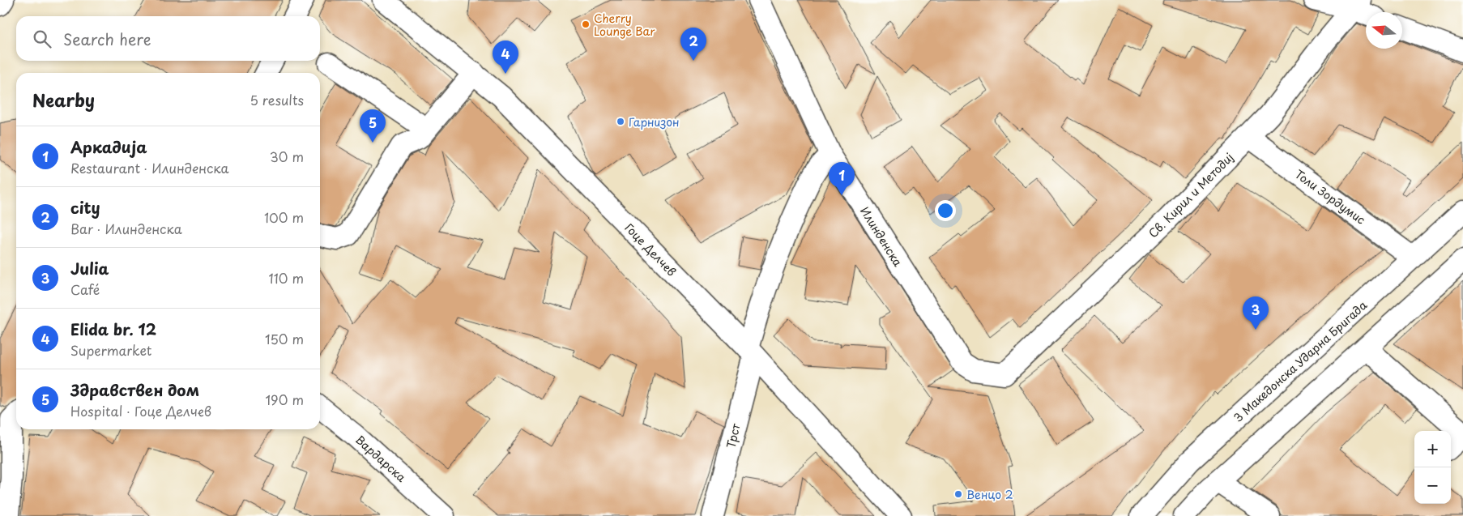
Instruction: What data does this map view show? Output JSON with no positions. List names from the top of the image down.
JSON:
{
  "streets": {
    "street": [
      "Св. Кирил и Методиј",
      "Толи Зордумис",
      "Илинденска",
      "Гоце Делчев",
      "3 Македонска Ударна Бригада",
      "Трст",
      "Вардарска"
    ]
  },
  "crossings": [
    ["Св. Кирил и Методиј", "Толи Зордумис"],
    ["Св. Кирил и Методиј", "Илинденска"],
    ["Толи Зордумис", "3 Македонска Ударна Бригада"],
    ["Илинденска", "Трст"],
    ["Гоце Делчев", "Трст"]
  ],
  "places": ["Cherry Lounge Bar", "Гарнизон", "Венцо 2"],
  "north": "left",
  "page": {
    "search": "Search here",
    "pins": [
      "2",
      "4",
      "5",
      "1",
      "3"
    ],
    "heading": ["Nearby", "5 results"],
    "list": [
      {
        "mark": "1",
        "name": "Аркадија",
        "note": "Restaurant · Илинденска",
        "value": "30 m"
      },
      {
        "mark": "2",
        "name": "city",
        "note": "Bar · Илинденска",
        "value": "100 m"
      },
      {
        "mark": "3",
        "name": "Julia",
        "note": "Café",
        "value": "110 m"
      },
      {
        "mark": "4",
        "name": "Elida br. 12",
        "note": "Supermarket",
        "value": "150 m"
      },
      {
        "mark": "5",
        "name": "Здравствен дом",
        "note": "Hospital · Гоце Делчев",
        "value": "190 m"
      }
    ],
    "map_buttons": ["+", "−"]
  }
}
